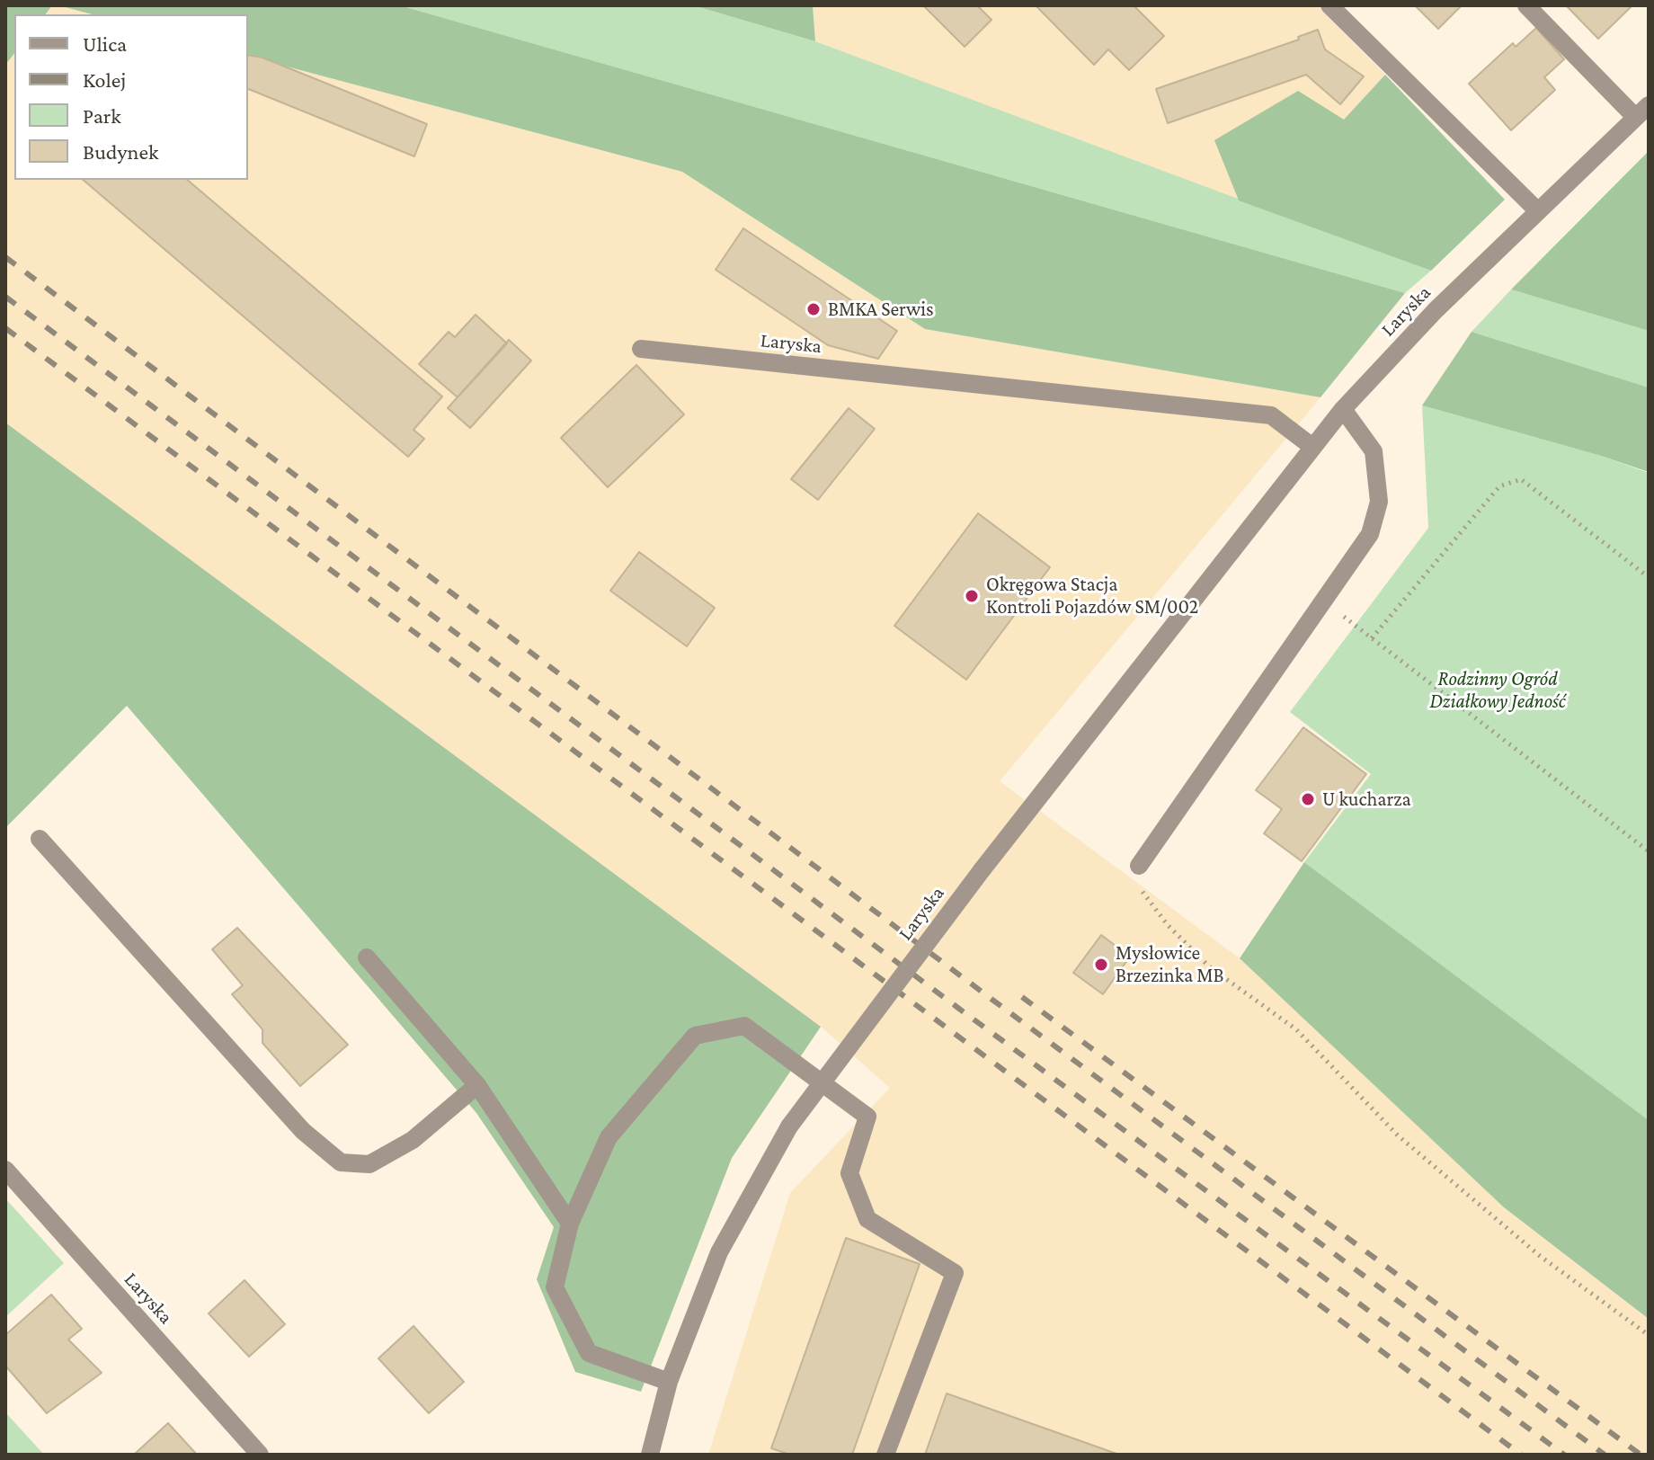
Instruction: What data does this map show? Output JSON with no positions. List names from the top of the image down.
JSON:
{
  "streets": {
    "street": ["Laryska"]
  },
  "parks": ["Rodzinny Ogród Działkowy Jedność"],
  "places": [
    "BMKA Serwis",
    "Okręgowa Stacja Kontroli Pojazdów SM/002",
    "U kucharza",
    "Mysłowice Brzezinka MB"
  ],
  "legend": [
    "Ulica",
    "Kolej",
    "Park",
    "Budynek"
  ]
}
